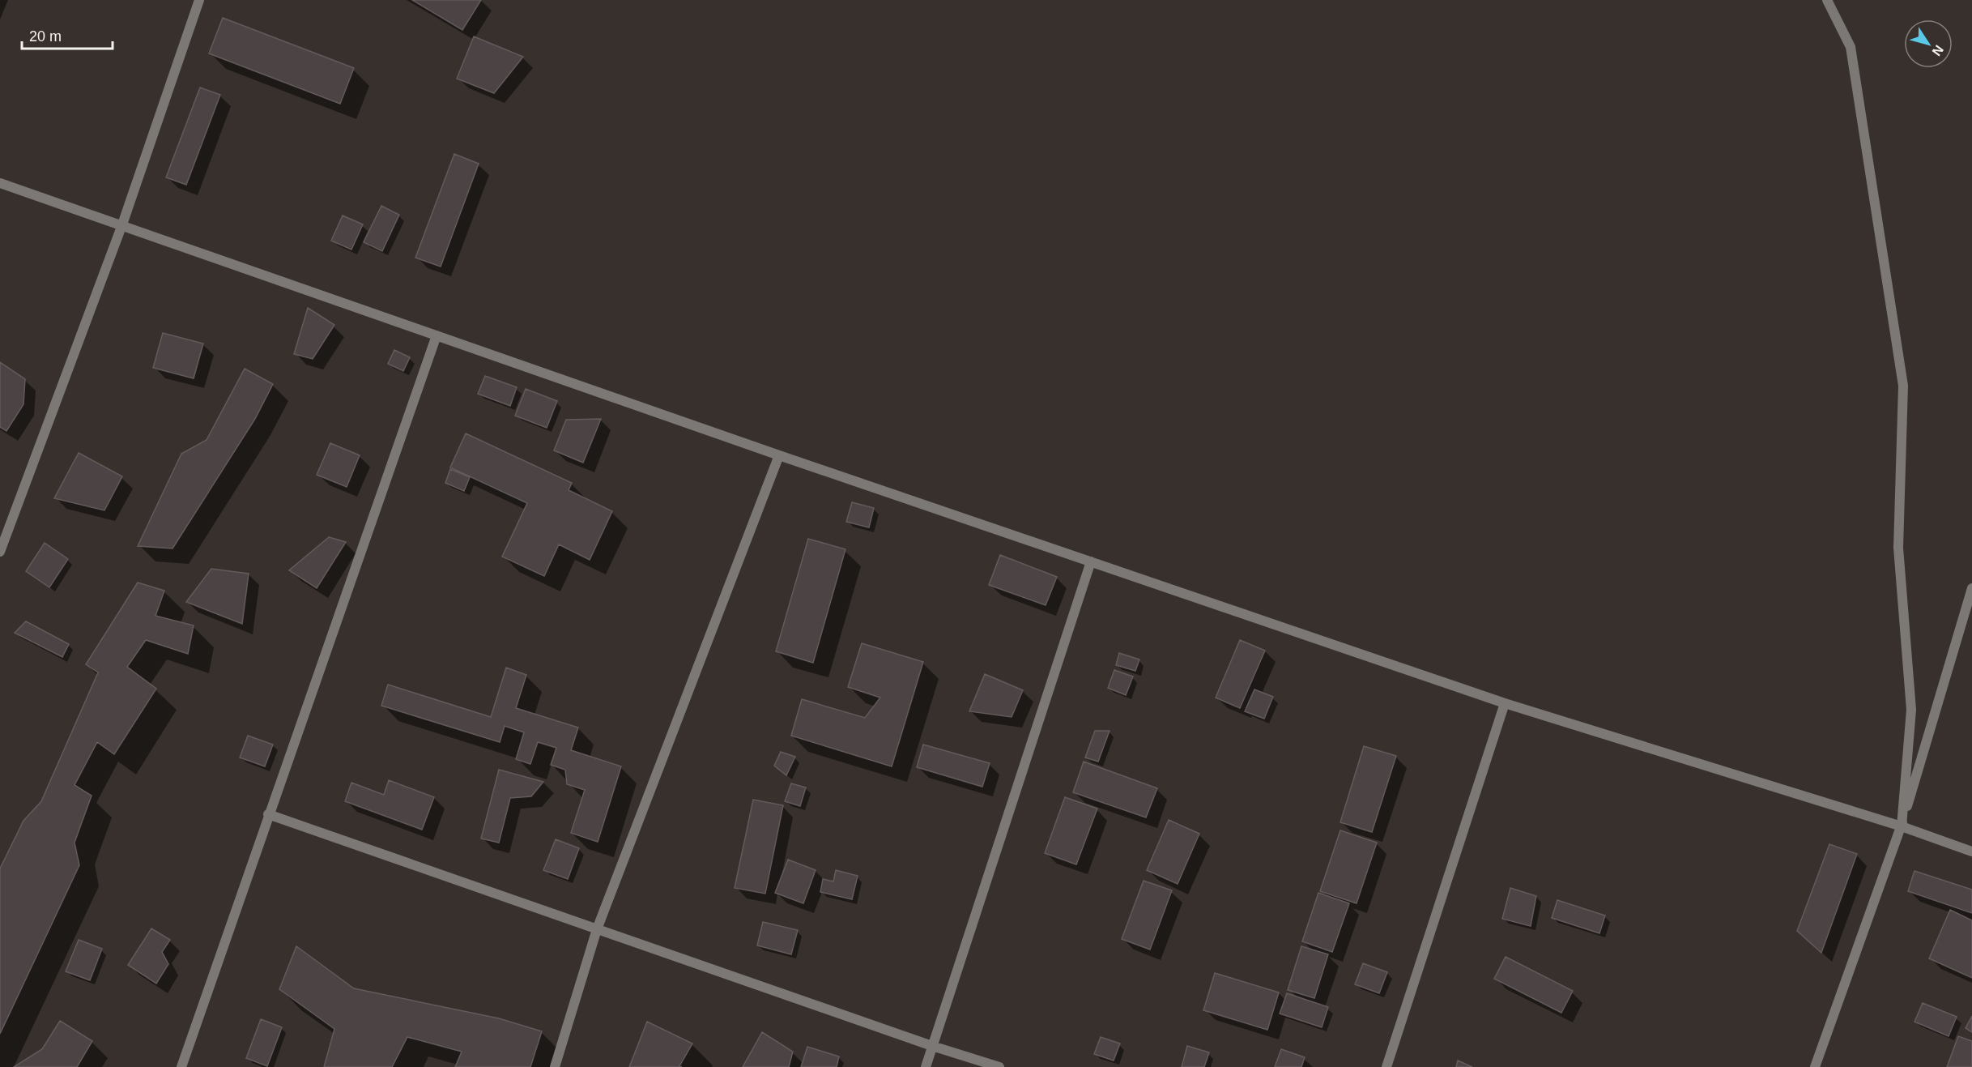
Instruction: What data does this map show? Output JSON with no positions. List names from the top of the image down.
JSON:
{
  "scale_bar": "20 m",
  "north": "bottom right"
}
